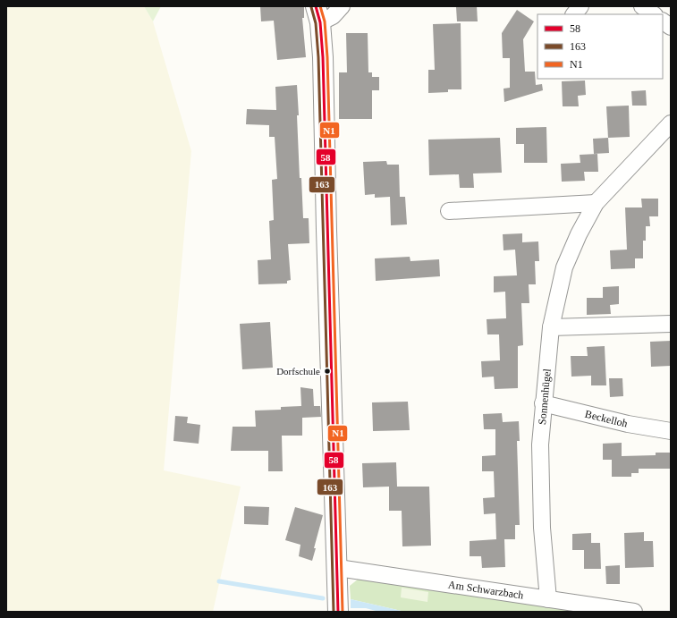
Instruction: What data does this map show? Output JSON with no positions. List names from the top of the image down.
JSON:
{
  "streets": {
    "street": ["Sonnenhügel", "Beckelloh", "Am Schwarzbach"]
  },
  "crossings": [
    ["Sonnenhügel", "Beckelloh"],
    ["Sonnenhügel", "Am Schwarzbach"]
  ],
  "places": ["Dorfschule"],
  "lines": ["transit line 58", "transit line N1", "transit line 163"],
  "legend": ["58", "163", "N1"]
}
